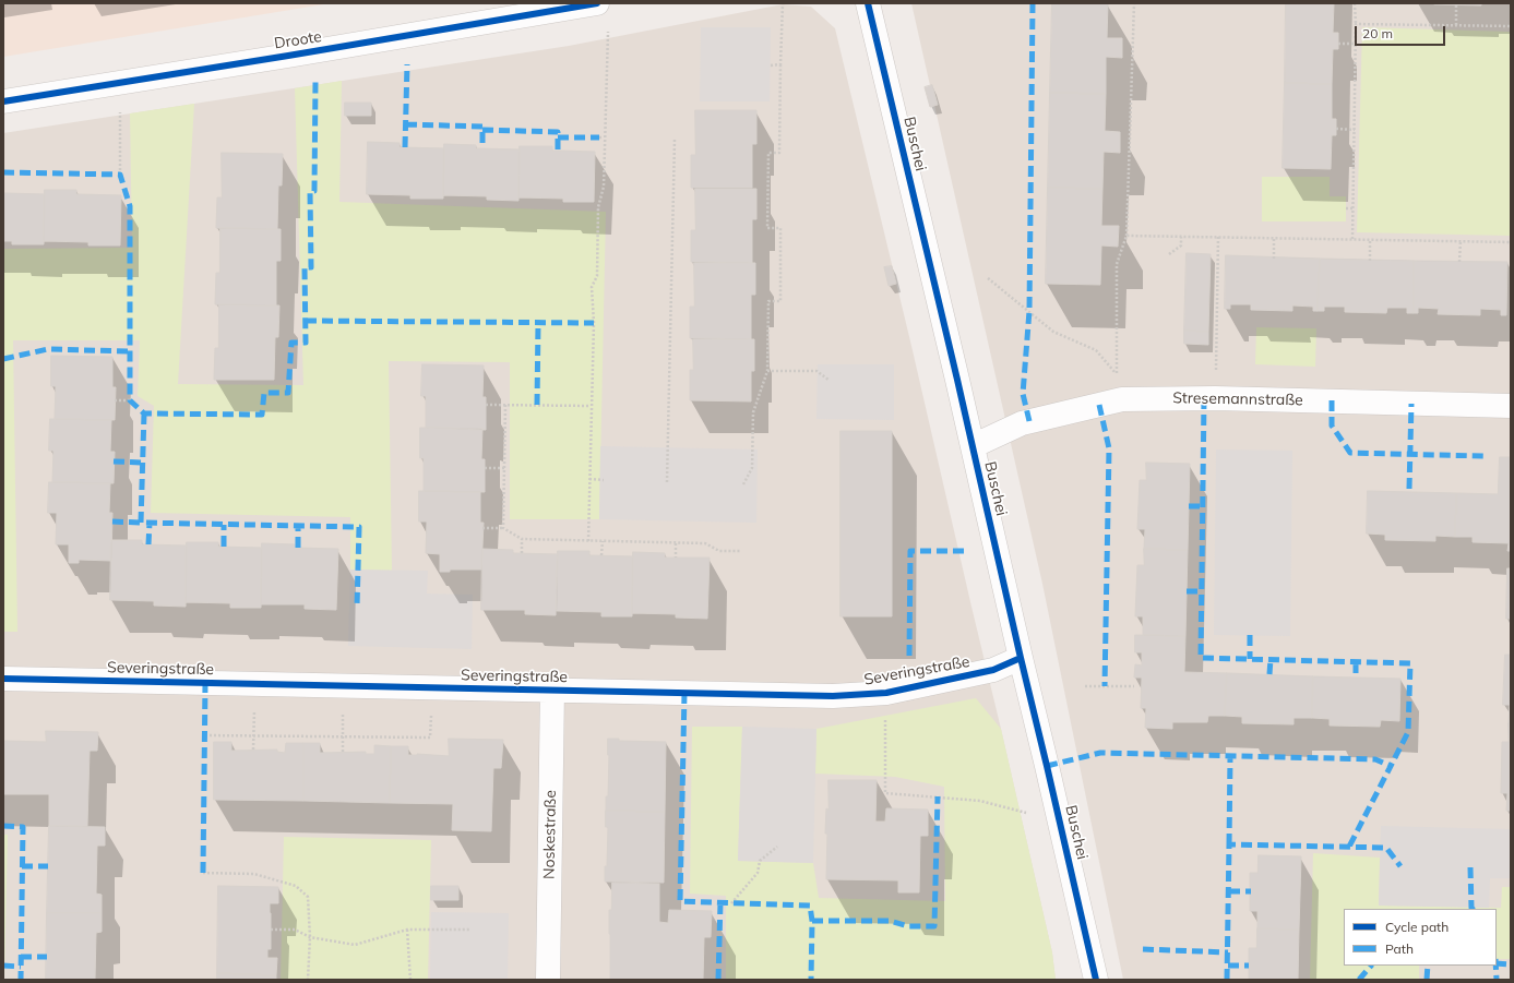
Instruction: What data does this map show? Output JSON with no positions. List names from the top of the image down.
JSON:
{
  "streets": {
    "street": [
      "Droote",
      "Buschei",
      "Stresemannstraße",
      "Severingstraße",
      "Noskestraße"
    ]
  },
  "crossings": [
    ["Buschei", "Stresemannstraße"],
    ["Buschei", "Severingstraße"],
    ["Severingstraße", "Noskestraße"]
  ],
  "legend": ["Cycle path", "Path"],
  "scale_bar": "20 m"
}
